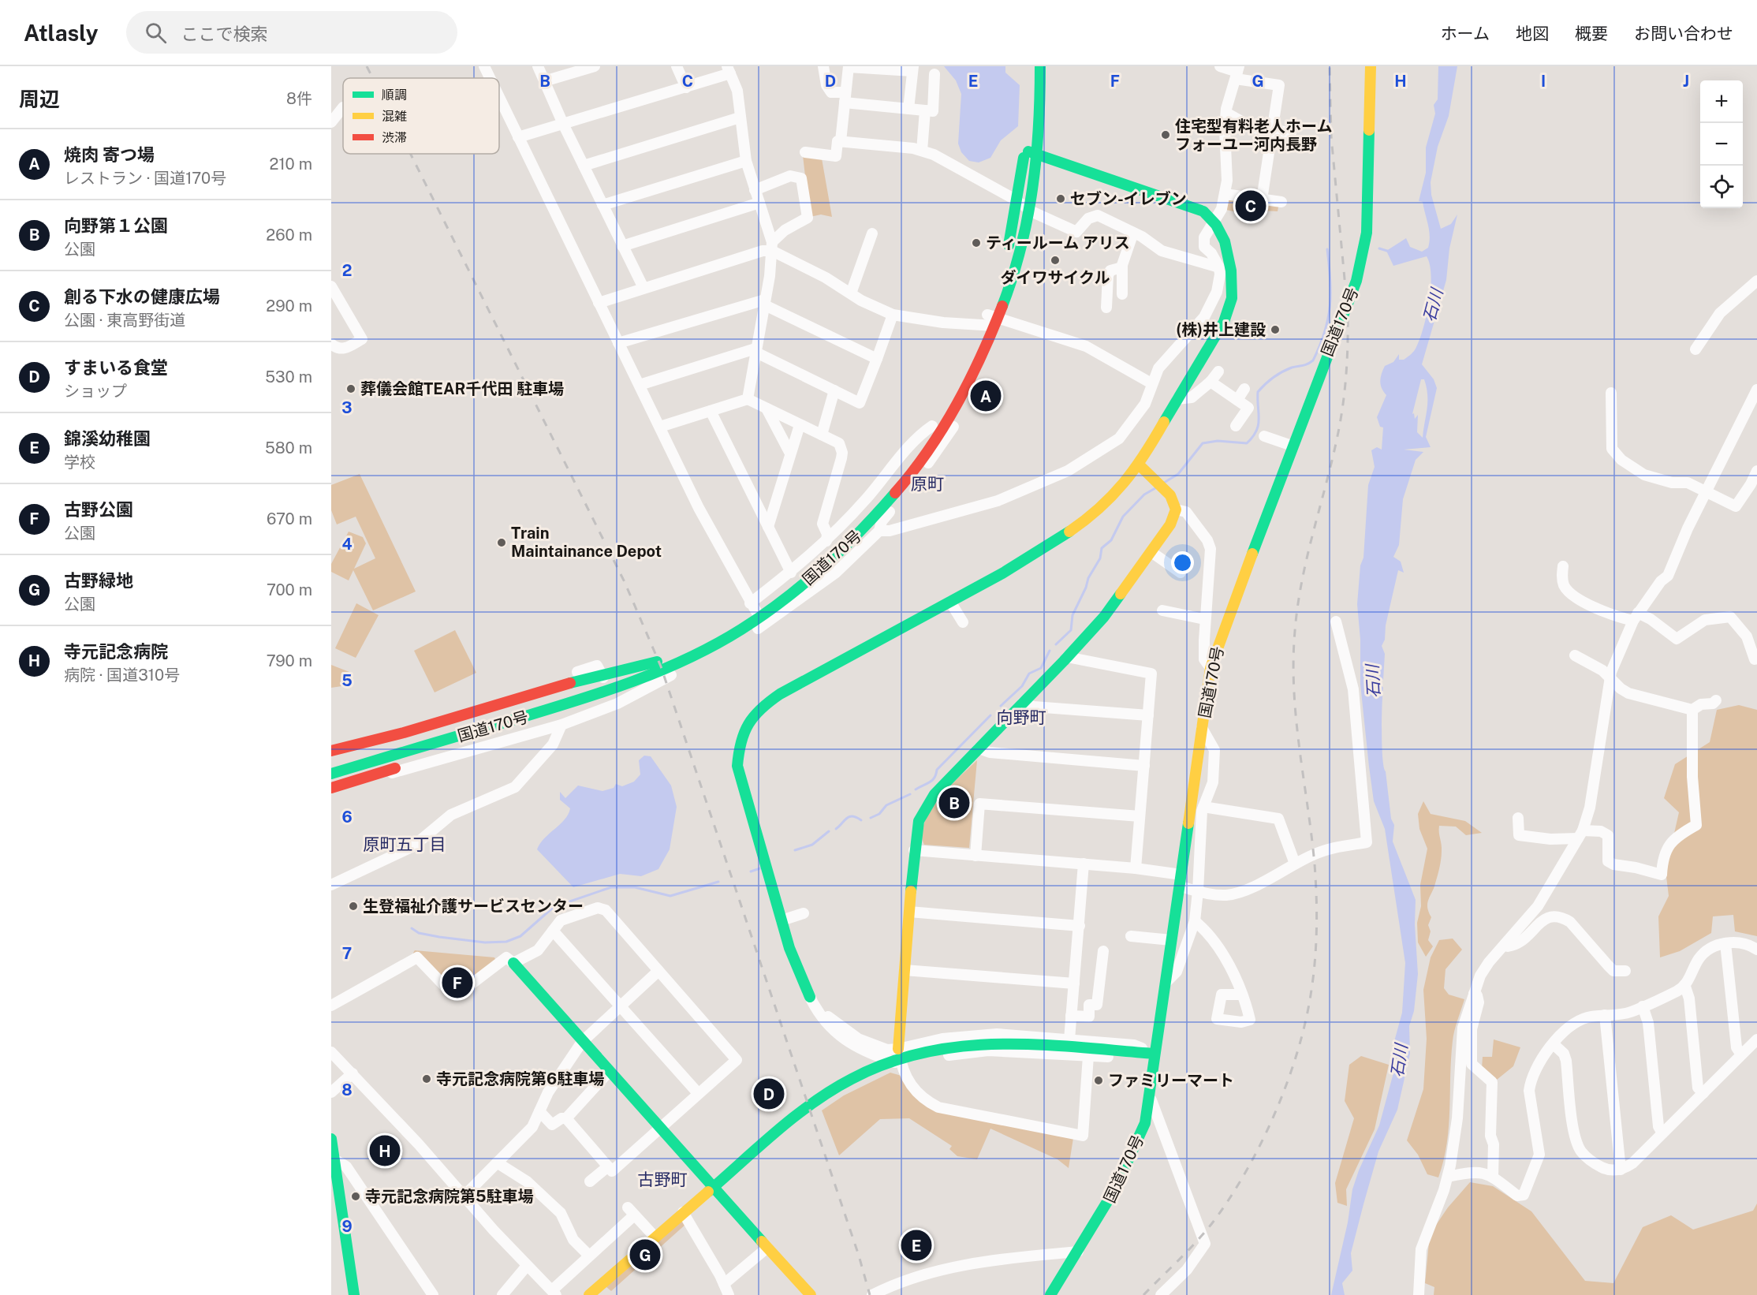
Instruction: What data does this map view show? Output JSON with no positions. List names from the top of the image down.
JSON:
{
  "streets": {
    "main road": ["国道170号"]
  },
  "districts": [
    "原町",
    "向野町",
    "原町五丁目",
    "古野町"
  ],
  "water": ["石川"],
  "places": [
    "住宅型有料老人ホーム フォーユー河内長野",
    "セブン-イレブン",
    "ティールーム アリス",
    "ダイワサイクル",
    "(株)井上建設",
    "葬儀会館TEAR千代田 駐車場",
    "Train Maintainance Depot",
    "生登福祉介護サービスセンター",
    "寺元記念病院第6駐車場",
    "ファミリーマート",
    "寺元記念病院第5駐車場"
  ],
  "legend": ["順調", "混雑", "渋滞"],
  "page": {
    "header": "Atlasly",
    "search": "ここで検索",
    "nav": [
      "ホーム",
      "地図",
      "概要",
      "お問い合わせ"
    ],
    "heading": ["周辺", "8件"],
    "map_buttons": ["+", "−"],
    "list": [
      {
        "mark": "A",
        "name": "焼肉 寄つ場",
        "note": "レストラン · 国道170号",
        "value": "210 m"
      },
      {
        "mark": "B",
        "name": "向野第１公園",
        "note": "公園",
        "value": "260 m"
      },
      {
        "mark": "C",
        "name": "創る下水の健康広場",
        "note": "公園 · 東高野街道",
        "value": "290 m"
      },
      {
        "mark": "D",
        "name": "すまいる食堂",
        "note": "ショップ",
        "value": "530 m"
      },
      {
        "mark": "E",
        "name": "錦溪幼稚園",
        "note": "学校",
        "value": "580 m"
      },
      {
        "mark": "F",
        "name": "古野公園",
        "note": "公園",
        "value": "670 m"
      },
      {
        "mark": "G",
        "name": "古野緑地",
        "note": "公園",
        "value": "700 m"
      },
      {
        "mark": "H",
        "name": "寺元記念病院",
        "note": "病院 · 国道310号",
        "value": "790 m"
      }
    ],
    "pins": [
      "C",
      "A",
      "B",
      "F",
      "D",
      "H",
      "E",
      "G"
    ]
  },
  "grid": {
    "columns": [
      "B",
      "C",
      "D",
      "E",
      "F",
      "G",
      "H",
      "I",
      "J"
    ],
    "rows": [
      "2",
      "3",
      "4",
      "5",
      "6",
      "7",
      "8",
      "9"
    ]
  }
}
